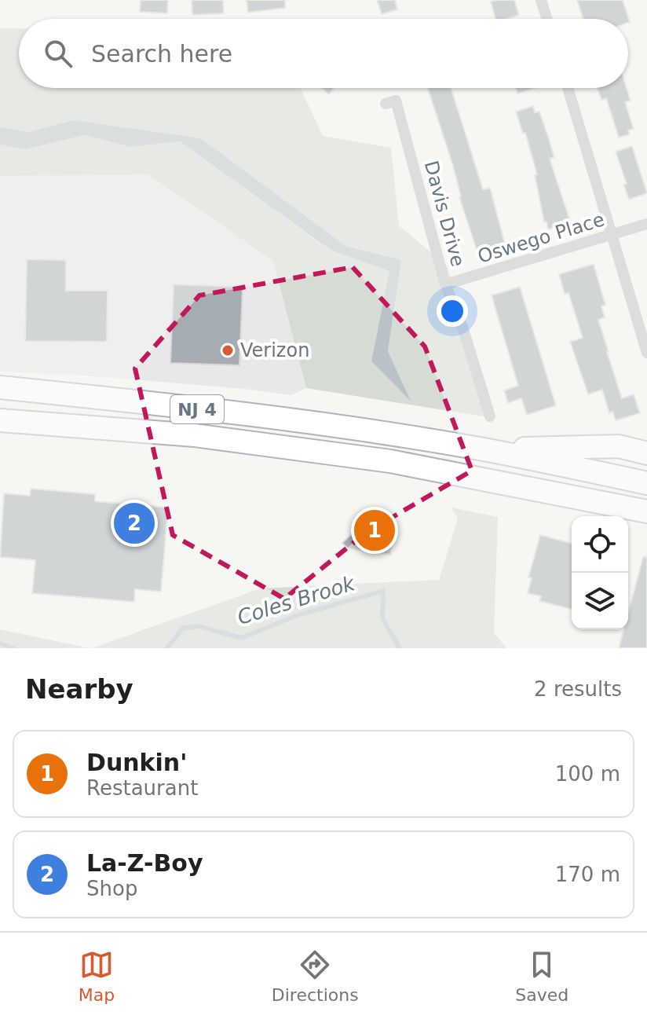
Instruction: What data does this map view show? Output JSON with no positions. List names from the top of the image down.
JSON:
{
  "streets": {
    "highway": ["NJ 4"],
    "street": ["Davis Drive", "Oswego Place"]
  },
  "crossings": [
    ["Davis Drive", "Oswego Place"]
  ],
  "water": ["Coles Brook"],
  "places": ["Verizon"],
  "page": {
    "search": "Search here",
    "pins": ["2", "1"],
    "heading": ["Nearby", "2 results"],
    "list": [
      {
        "mark": "1",
        "name": "Dunkin'",
        "note": "Restaurant",
        "value": "100 m"
      },
      {
        "mark": "2",
        "name": "La-Z-Boy",
        "note": "Shop",
        "value": "170 m"
      }
    ],
    "nav": ["Map", "Directions", "Saved"]
  }
}
